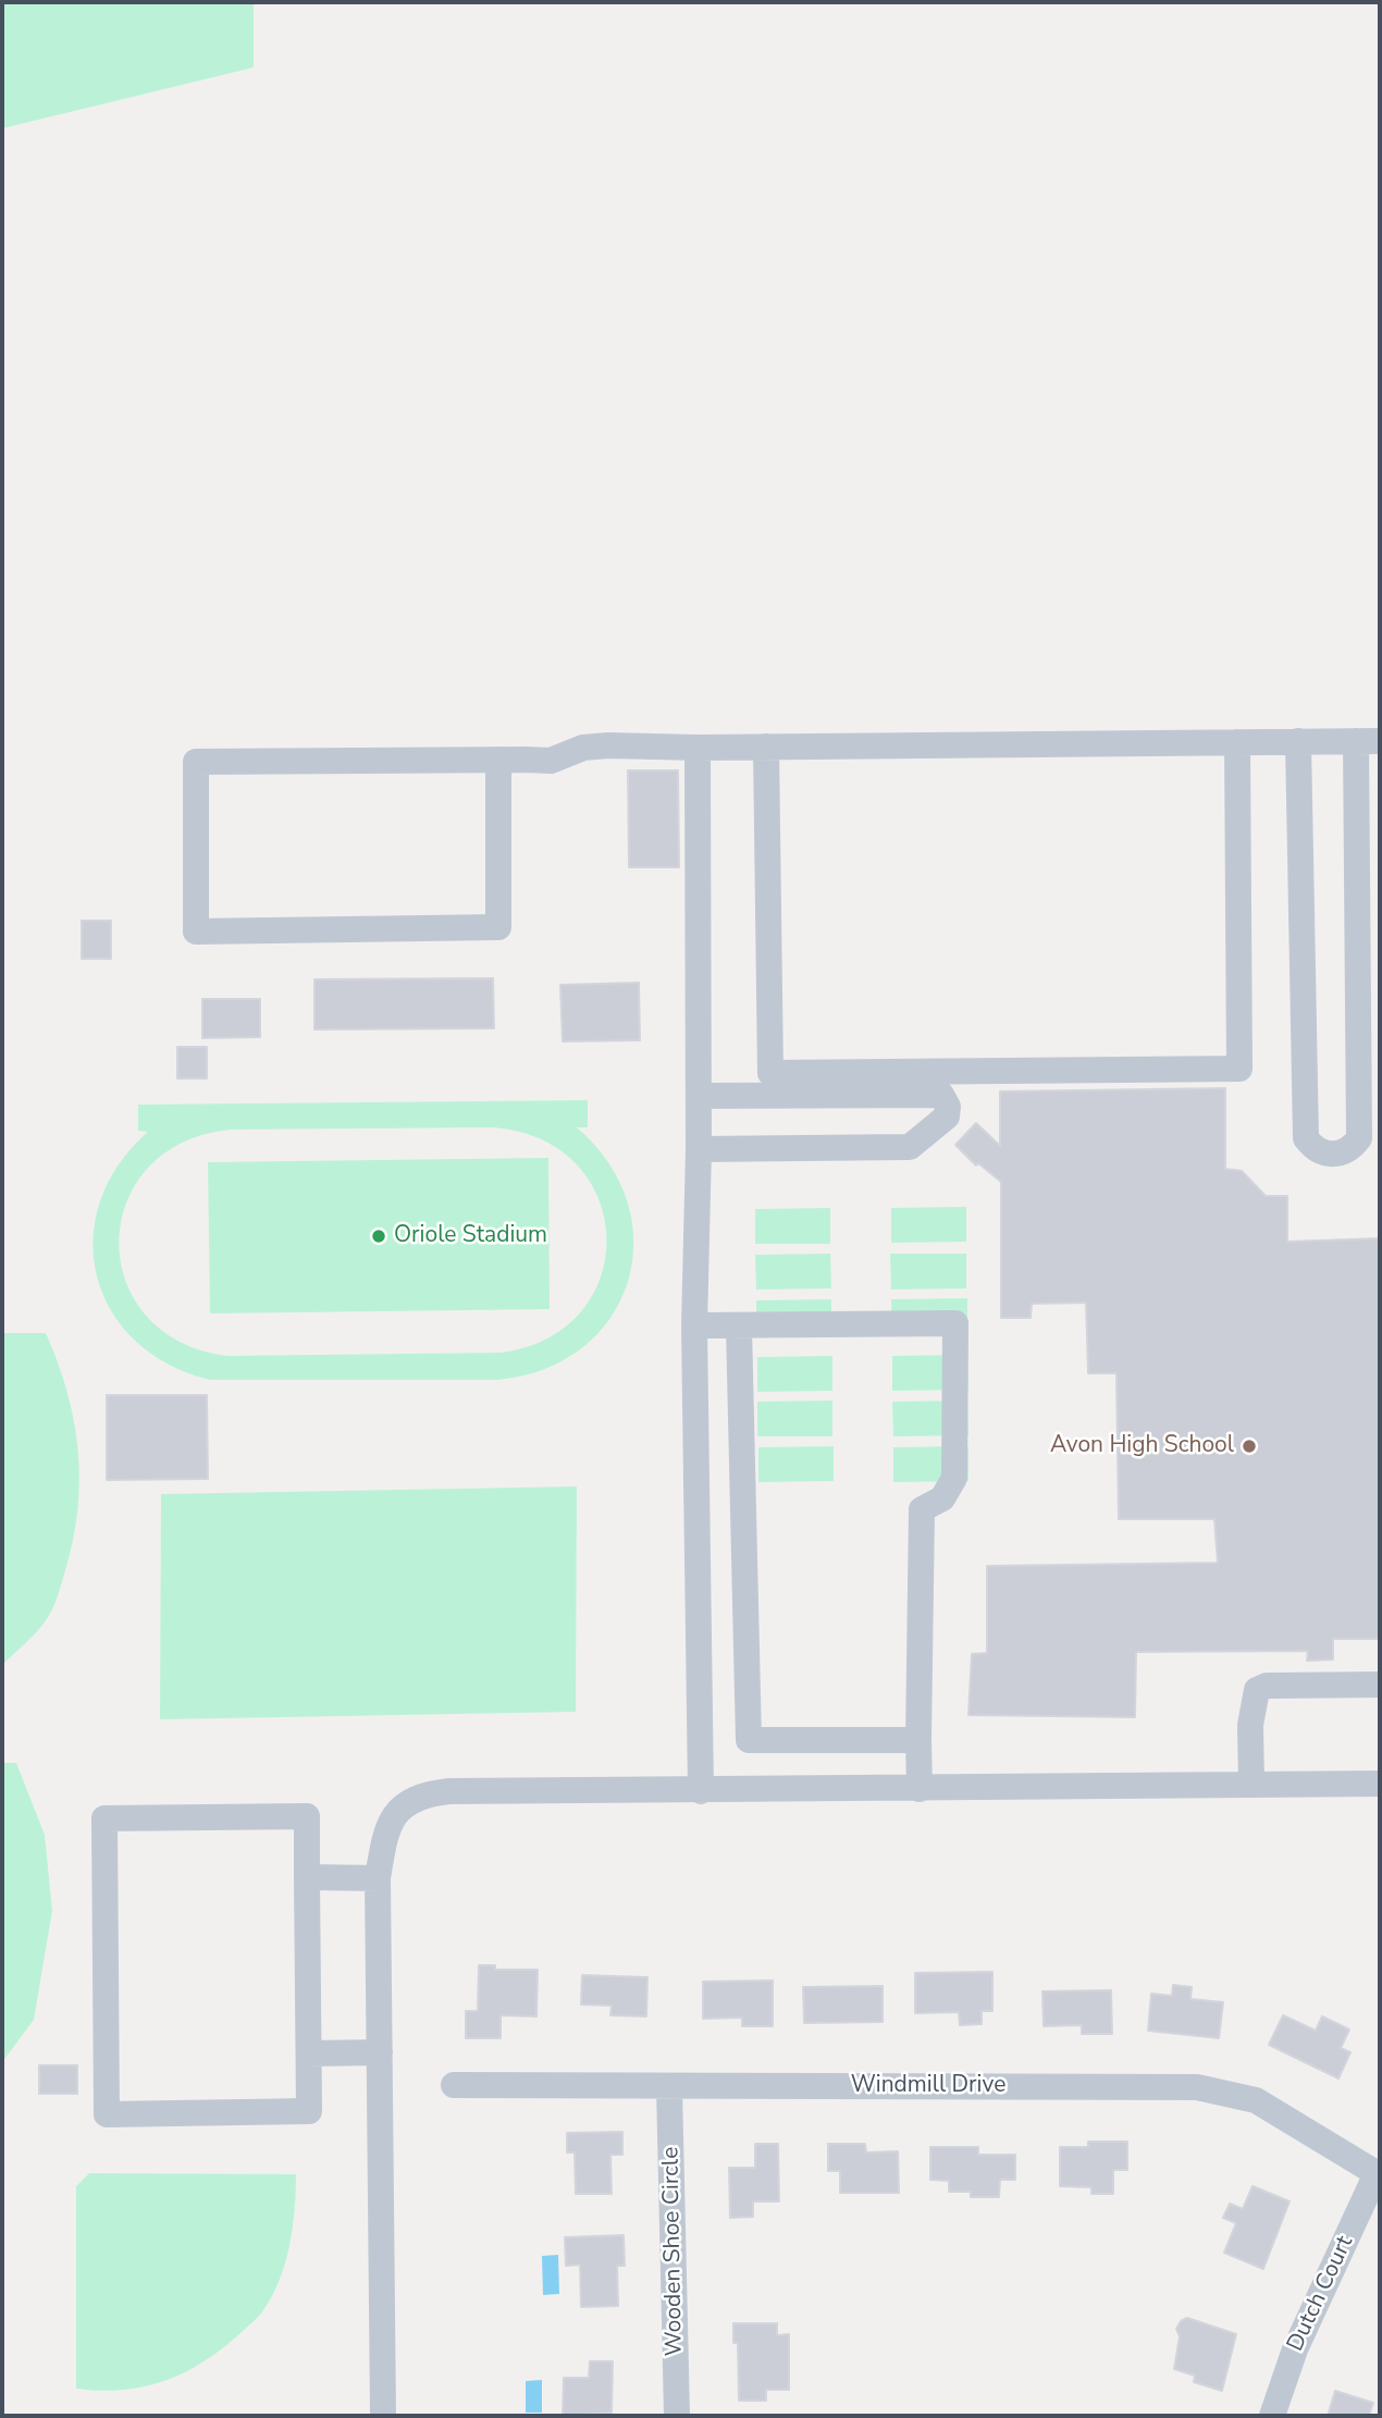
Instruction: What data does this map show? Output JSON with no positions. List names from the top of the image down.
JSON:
{
  "streets": {
    "street": ["Windmill Drive", "Wooden Shoe Circle", "Dutch Court"]
  },
  "crossings": [
    ["Windmill Drive", "Wooden Shoe Circle"],
    ["Windmill Drive", "Dutch Court"]
  ],
  "places": ["Oriole Stadium", "Avon High School"]
}
